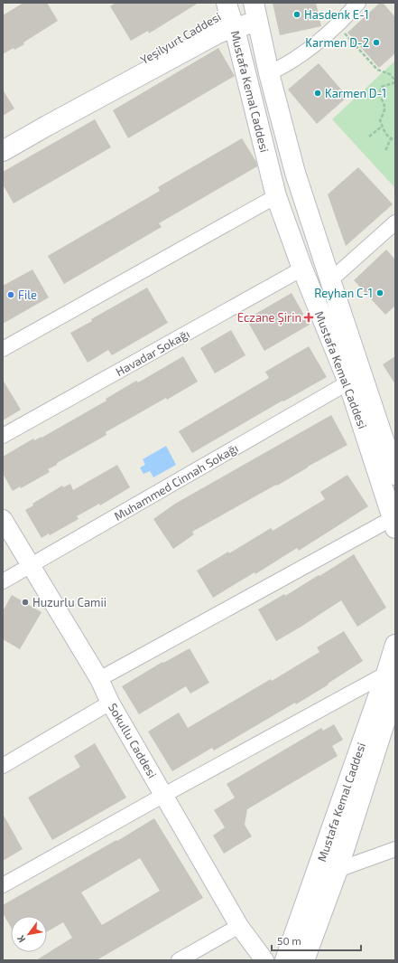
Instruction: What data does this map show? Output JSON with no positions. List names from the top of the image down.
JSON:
{
  "streets": {
    "main road": ["Yeşilyurt Caddesi", "Mustafa Kemal Caddesi"],
    "street": ["Havadar Sokağı", "Muhammed Cinnah Sokağı", "Sokullu Caddesi"]
  },
  "crossings": [
    ["Yeşilyurt Caddesi", "Mustafa Kemal Caddesi"],
    ["Mustafa Kemal Caddesi", "Havadar Sokağı"],
    ["Mustafa Kemal Caddesi", "Muhammed Cinnah Sokağı"],
    ["Muhammed Cinnah Sokağı", "Sokullu Caddesi"]
  ],
  "places": {
    "other": [
      "Hasdenk E-1",
      "Karmen D-2",
      "Karmen D-1",
      "Reyhan C-1",
      "File",
      "Huzurlu Camii"
    ],
    "health": ["Eczane Şirin"]
  },
  "scale_bar": "50 m",
  "north": "bottom left"
}
